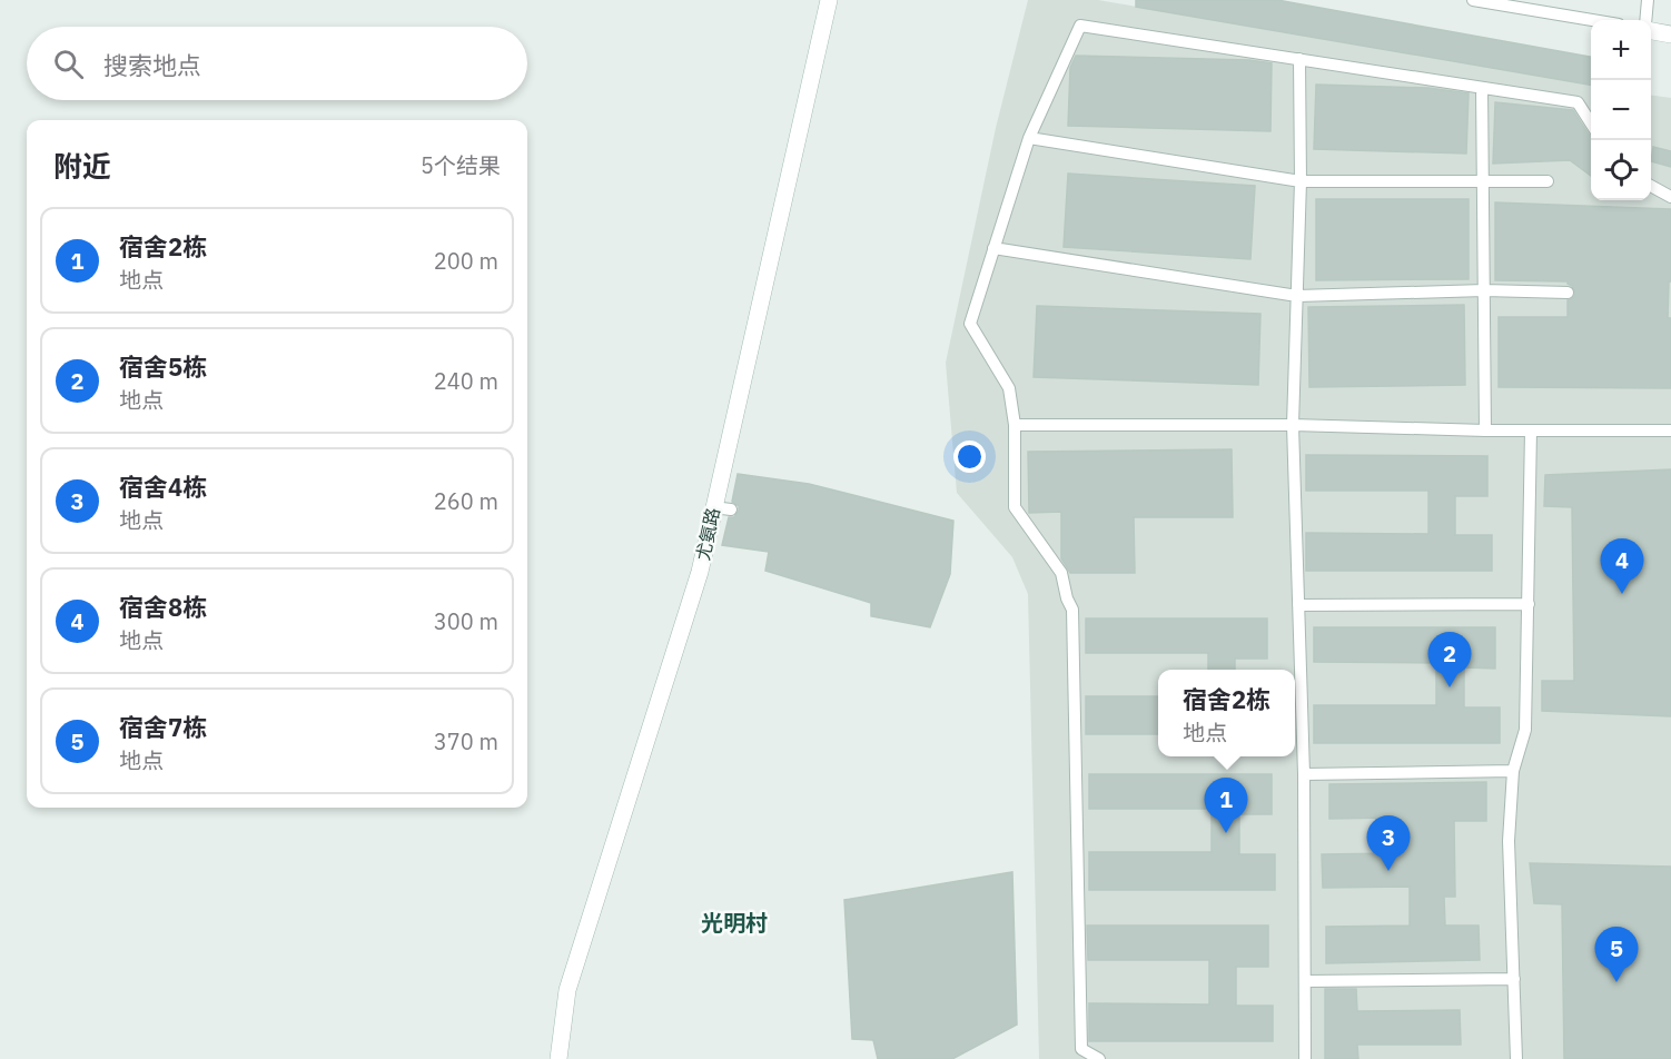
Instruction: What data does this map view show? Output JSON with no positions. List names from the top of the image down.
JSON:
{
  "streets": {
    "main road": ["尤氨路"]
  },
  "districts": ["光明村"],
  "page": {
    "map_buttons": ["+", "−"],
    "search": "搜索地点",
    "heading": ["附近", "5个结果"],
    "list": [
      {
        "mark": "1",
        "name": "宿舍2栋",
        "note": "地点",
        "value": "200 m"
      },
      {
        "mark": "2",
        "name": "宿舍5栋",
        "note": "地点",
        "value": "240 m"
      },
      {
        "mark": "3",
        "name": "宿舍4栋",
        "note": "地点",
        "value": "260 m"
      },
      {
        "mark": "4",
        "name": "宿舍8栋",
        "note": "地点",
        "value": "300 m"
      },
      {
        "mark": "5",
        "name": "宿舍7栋",
        "note": "地点",
        "value": "370 m"
      }
    ],
    "pins": [
      "4",
      "2",
      "1",
      "3",
      "5"
    ],
    "popup": ["宿舍2栋", "地点"]
  }
}
